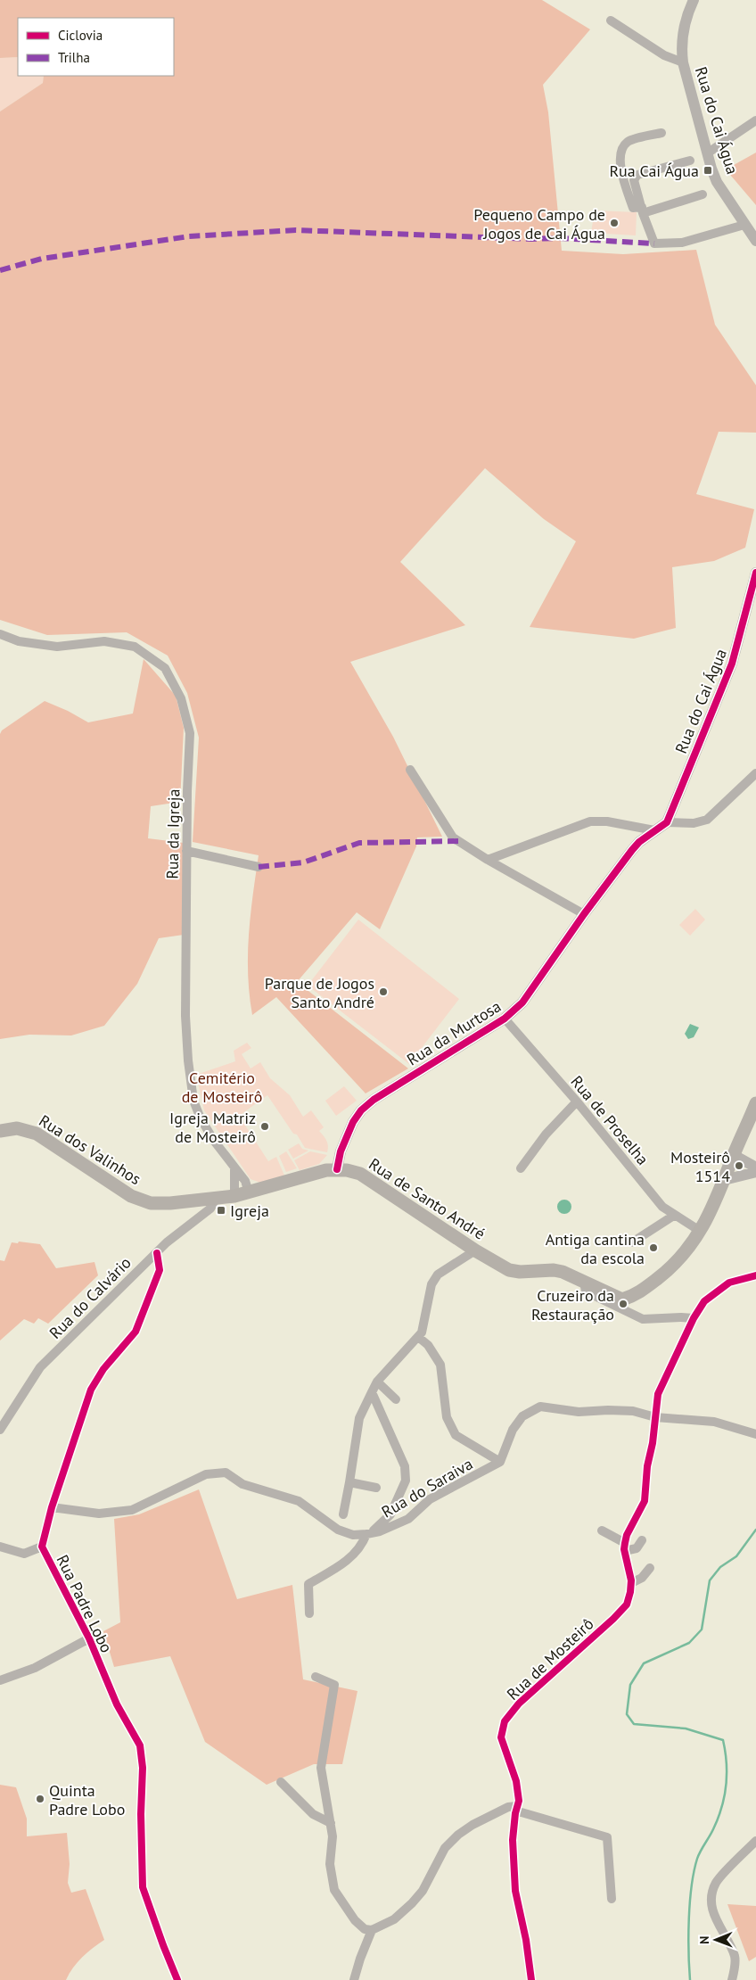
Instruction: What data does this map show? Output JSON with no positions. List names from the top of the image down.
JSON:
{
  "streets": {
    "main road": ["Rua dos Valinhos", "Rua de Santo André"],
    "street": [
      "Rua do Cai Água",
      "Rua da Igreja",
      "Rua da Murtosa",
      "Rua de Proselha",
      "Rua do Calvário",
      "Rua do Saraiva",
      "Rua Padre Lobo",
      "Rua de Mosteirô"
    ]
  },
  "crossings": [
    ["Rua da Igreja", "Rua de Santo André"],
    ["Rua da Murtosa", "Rua de Proselha"],
    ["Rua da Murtosa", "Rua de Santo André"],
    ["Rua de Proselha", "Rua de Santo André"],
    ["Rua dos Valinhos", "Rua de Santo André"],
    ["Rua dos Valinhos", "Rua do Calvário"],
    ["Rua de Santo André", "Rua do Calvário"],
    ["Rua do Calvário", "Rua Padre Lobo"]
  ],
  "parks": ["Cemitério de Mosteirô"],
  "places": {
    "transit": ["Rua Cai Água", "Igreja"],
    "other": [
      "Pequeno Campo de Jogos de Cai Água",
      "Parque de Jogos Santo André",
      "Igreja Matriz de Mosteirô",
      "Mosteirô 1514",
      "Antiga cantina da escola",
      "Cruzeiro da Restauração",
      "Quinta Padre Lobo"
    ]
  },
  "legend": ["Ciclovia", "Trilha"],
  "north": "left"
}
